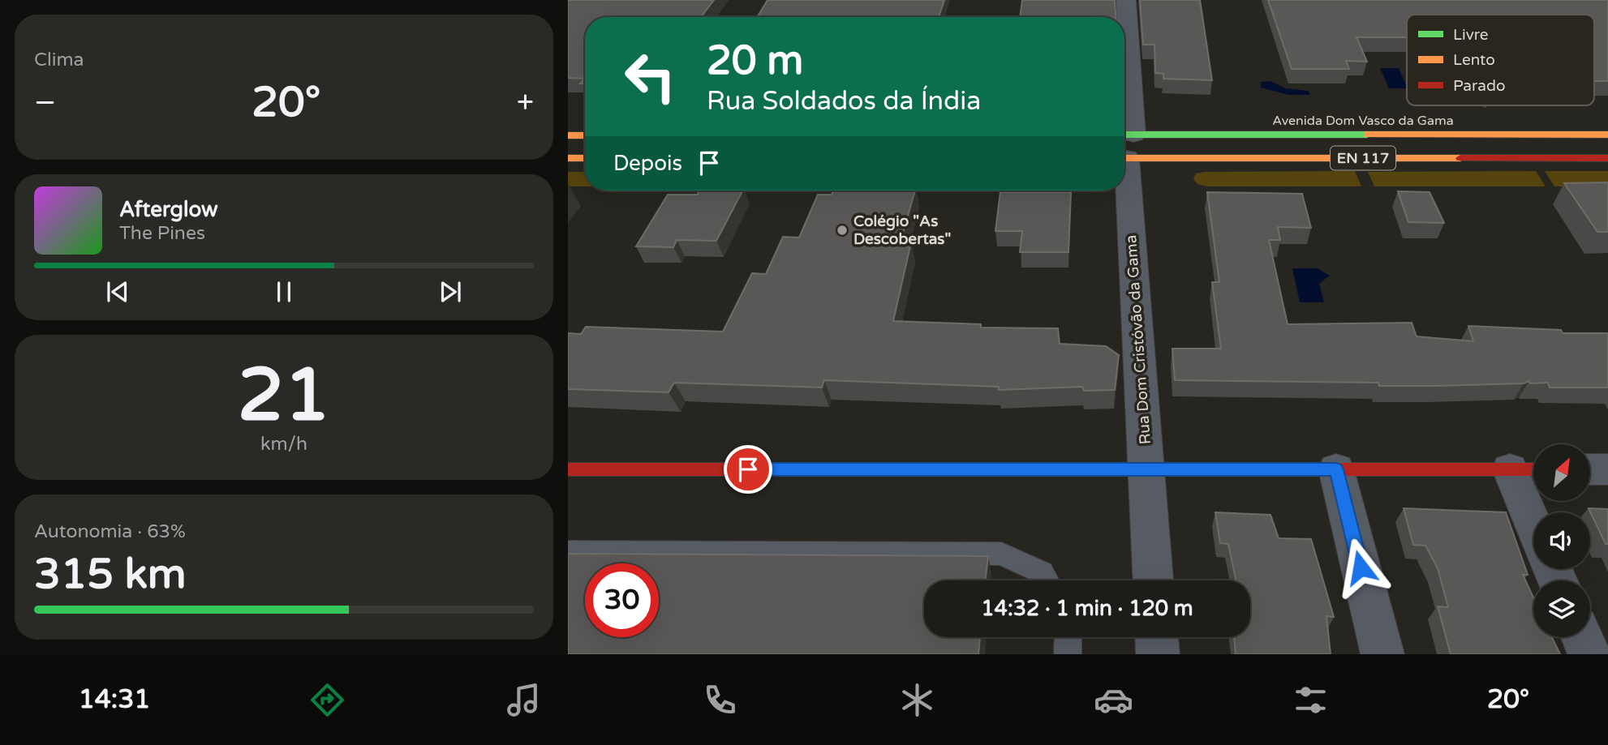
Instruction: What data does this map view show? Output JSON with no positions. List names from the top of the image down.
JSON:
{
  "streets": {
    "main road": ["Avenida Dom Vasco da Gama", "EN 117"],
    "street": ["Rua Dom Cristóvão da Gama"]
  },
  "places": ["Colégio \"As Descobertas\""],
  "legend": ["Livre", "Lento", "Parado"],
  "north": "top right",
  "page": {
    "tile": [
      "Clima",
      ["21", "km/h"],
      ["Autonomia · 63%", "315 km"]
    ],
    "turn": ["20 m", "Rua Soldados da Índia"],
    "heat": ["−", "20°", "+"],
    "then": "Depois",
    "song": ["Afterglow", "The Pines"],
    "limit": "30",
    "trip": "14:32 · 1 min · 120 m",
    "tabs": ["14:31", "20°"]
  }
}
